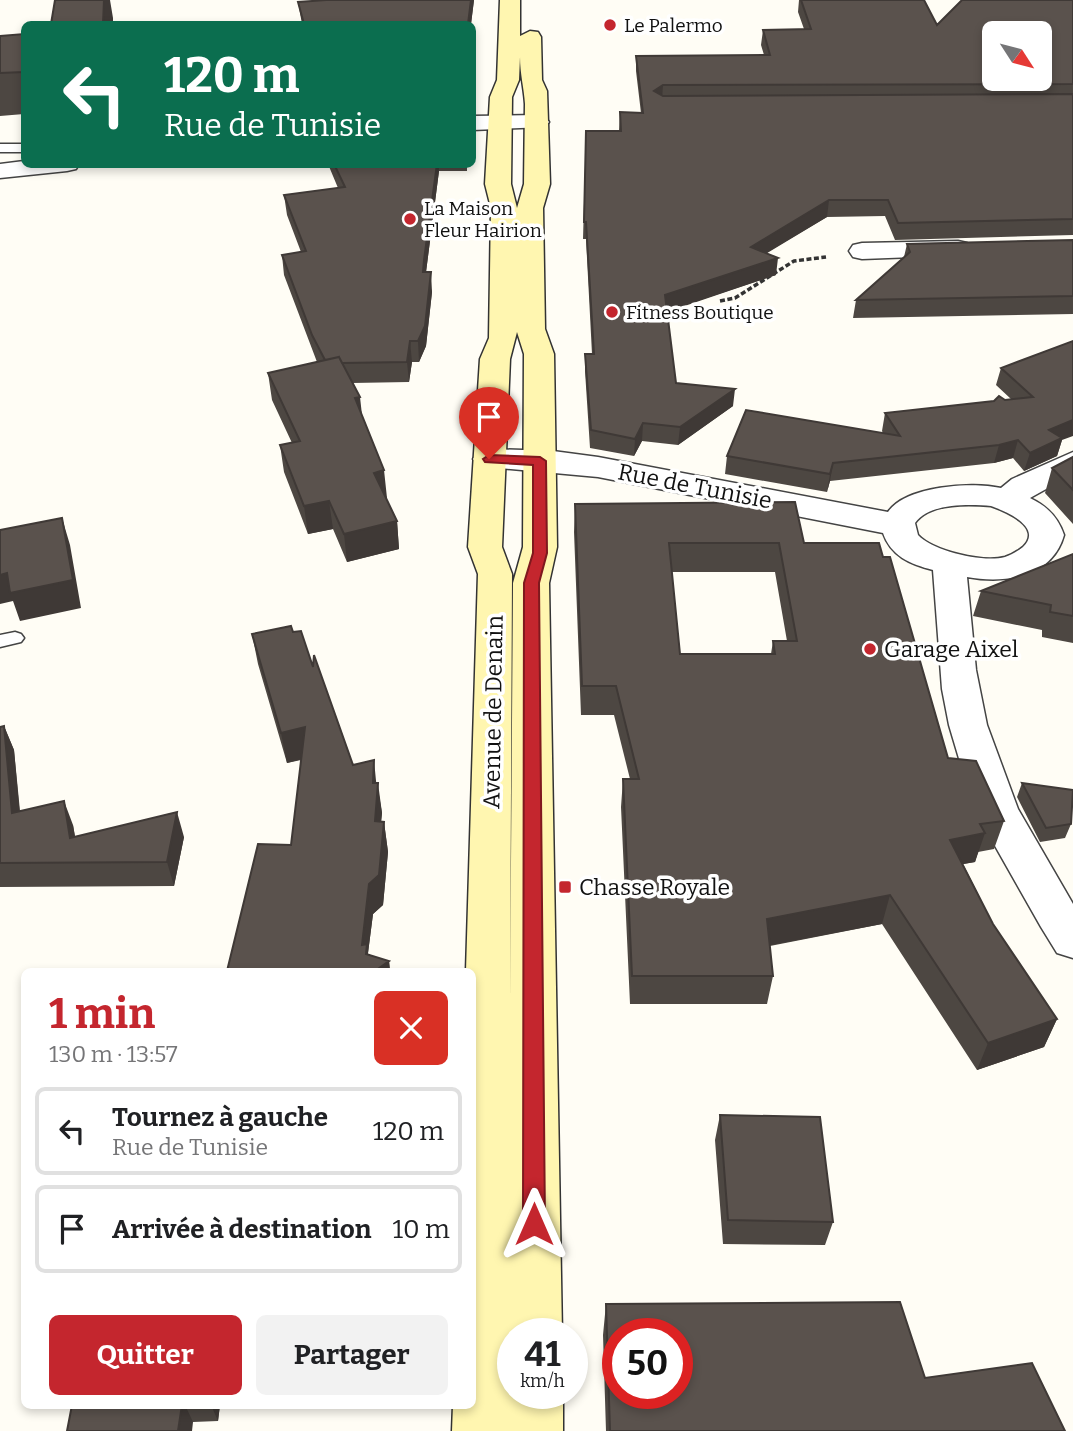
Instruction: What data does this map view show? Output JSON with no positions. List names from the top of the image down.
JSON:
{
  "streets": {
    "main road": ["Avenue de Denain"],
    "street": ["Rue de Tunisie"]
  },
  "crossings": [
    ["Rue de Tunisie", "Avenue de Denain"]
  ],
  "places": {
    "other": [
      "Le Palermo",
      "La Maison Fleur Hairion",
      "Fitness Boutique",
      "Garage Aixel"
    ],
    "transit": ["Chasse Royale"]
  },
  "north": "bottom right",
  "page": {
    "turn": ["120 m", "Rue de Tunisie"],
    "heading": ["1 min", "130 m · 13:57"],
    "list": [
      {
        "name": "Tournez à gauche",
        "note": "Rue de Tunisie",
        "value": "120 m"
      },
      {
        "name": "Arrivée à destination",
        "value": "10 m"
      }
    ],
    "buttons": ["Quitter", "Partager"],
    "speed": "41 km/h",
    "limit": "50"
  }
}
